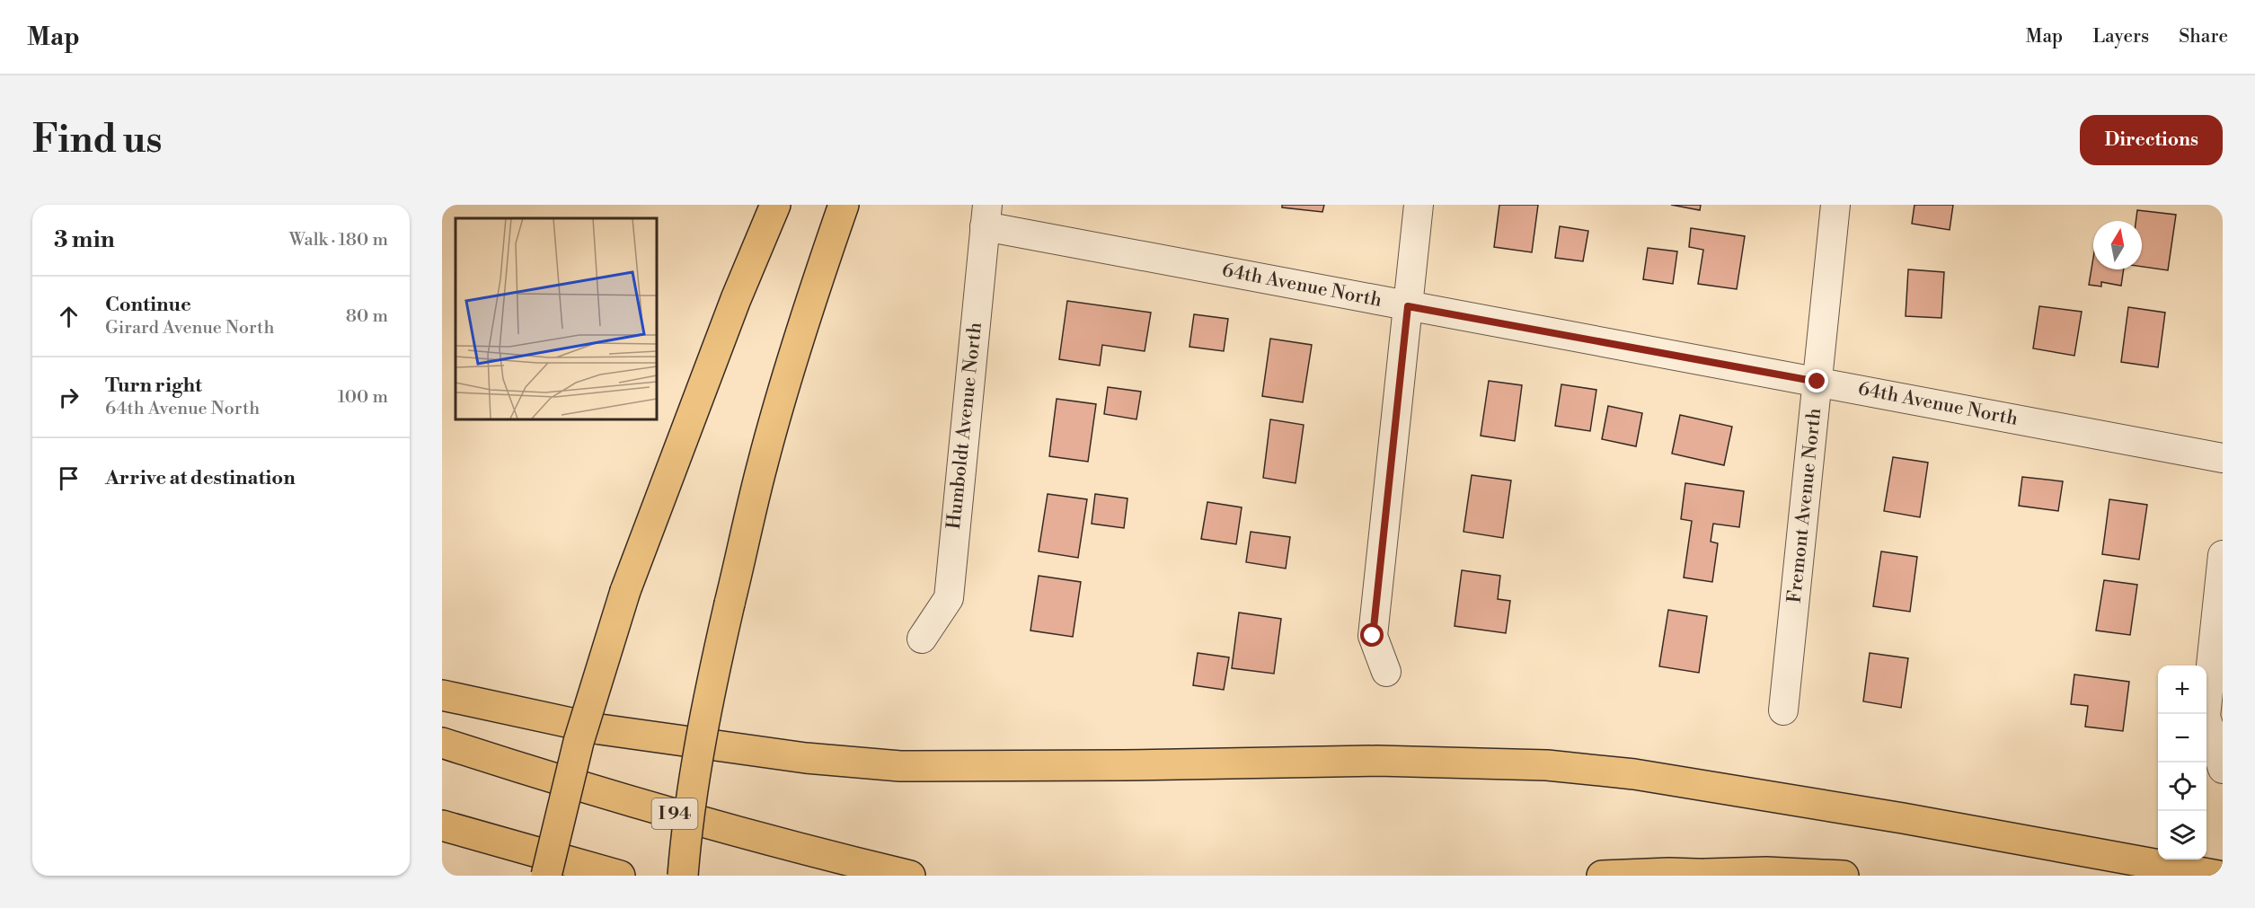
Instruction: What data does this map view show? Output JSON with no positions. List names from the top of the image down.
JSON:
{
  "streets": {
    "highway": ["I 94"],
    "street": ["64th Avenue North", "Humboldt Avenue North", "Fremont Avenue North"]
  },
  "crossings": [
    ["64th Avenue North", "Humboldt Avenue North"],
    ["64th Avenue North", "Fremont Avenue North"]
  ],
  "north": "top",
  "page": {
    "header": "Map",
    "nav": ["Map", "Layers", "Share"],
    "buttons": "Directions",
    "title": "Find us",
    "heading": ["3 min", "Walk · 180 m"],
    "list": [
      ["Continue", "Girard Avenue North", "80 m"],
      ["Turn right", "64th Avenue North", "100 m"],
      "Arrive at destination"
    ],
    "map_buttons": ["+", "−"]
  }
}
